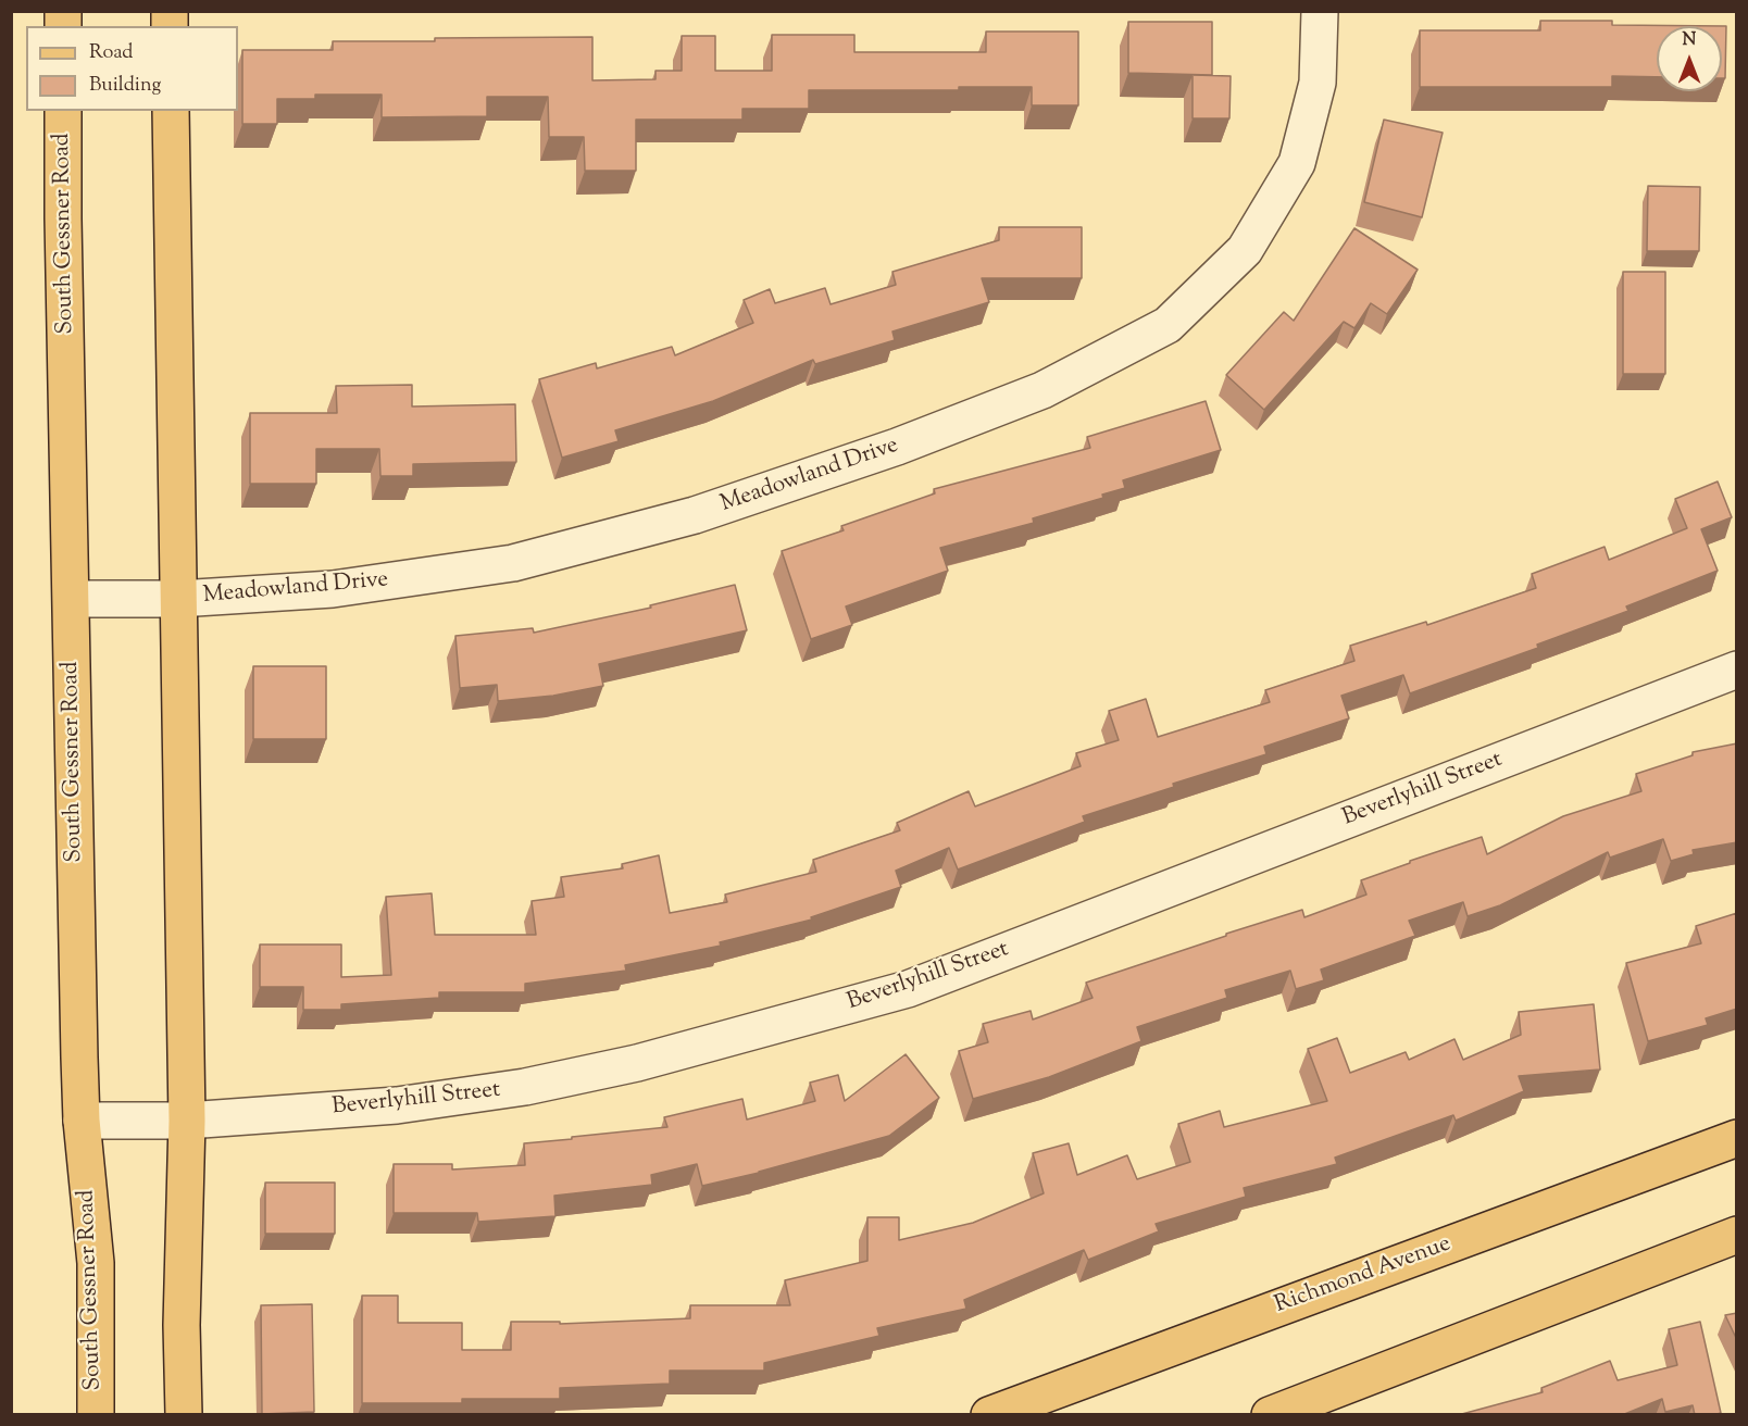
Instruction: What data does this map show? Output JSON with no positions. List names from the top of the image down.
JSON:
{
  "streets": {
    "main road": ["South Gessner Road", "Richmond Avenue"],
    "street": ["Meadowland Drive", "Beverlyhill Street"]
  },
  "crossings": [
    ["South Gessner Road", "Meadowland Drive"],
    ["South Gessner Road", "Beverlyhill Street"]
  ],
  "legend": ["Road", "Building"],
  "north": "top"
}
